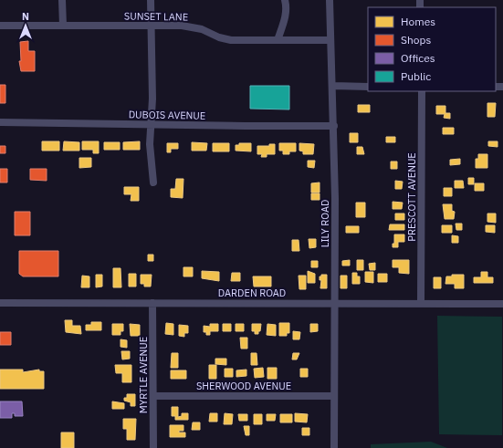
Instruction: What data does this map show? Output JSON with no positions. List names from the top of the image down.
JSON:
{
  "streets": {
    "street": [
      "SUNSET LANE",
      "DUBOIS AVENUE",
      "PRESCOTT AVENUE",
      "LILY ROAD",
      "DARDEN ROAD",
      "MYRTLE AVENUE",
      "SHERWOOD AVENUE"
    ]
  },
  "crossings": [
    ["SUNSET LANE", "LILY ROAD"],
    ["DUBOIS AVENUE", "LILY ROAD"],
    ["PRESCOTT AVENUE", "DARDEN ROAD"],
    ["LILY ROAD", "DARDEN ROAD"],
    ["LILY ROAD", "SHERWOOD AVENUE"],
    ["DARDEN ROAD", "MYRTLE AVENUE"],
    ["MYRTLE AVENUE", "SHERWOOD AVENUE"]
  ],
  "legend": [
    "Homes",
    "Shops",
    "Offices",
    "Public"
  ],
  "north": "top"
}
